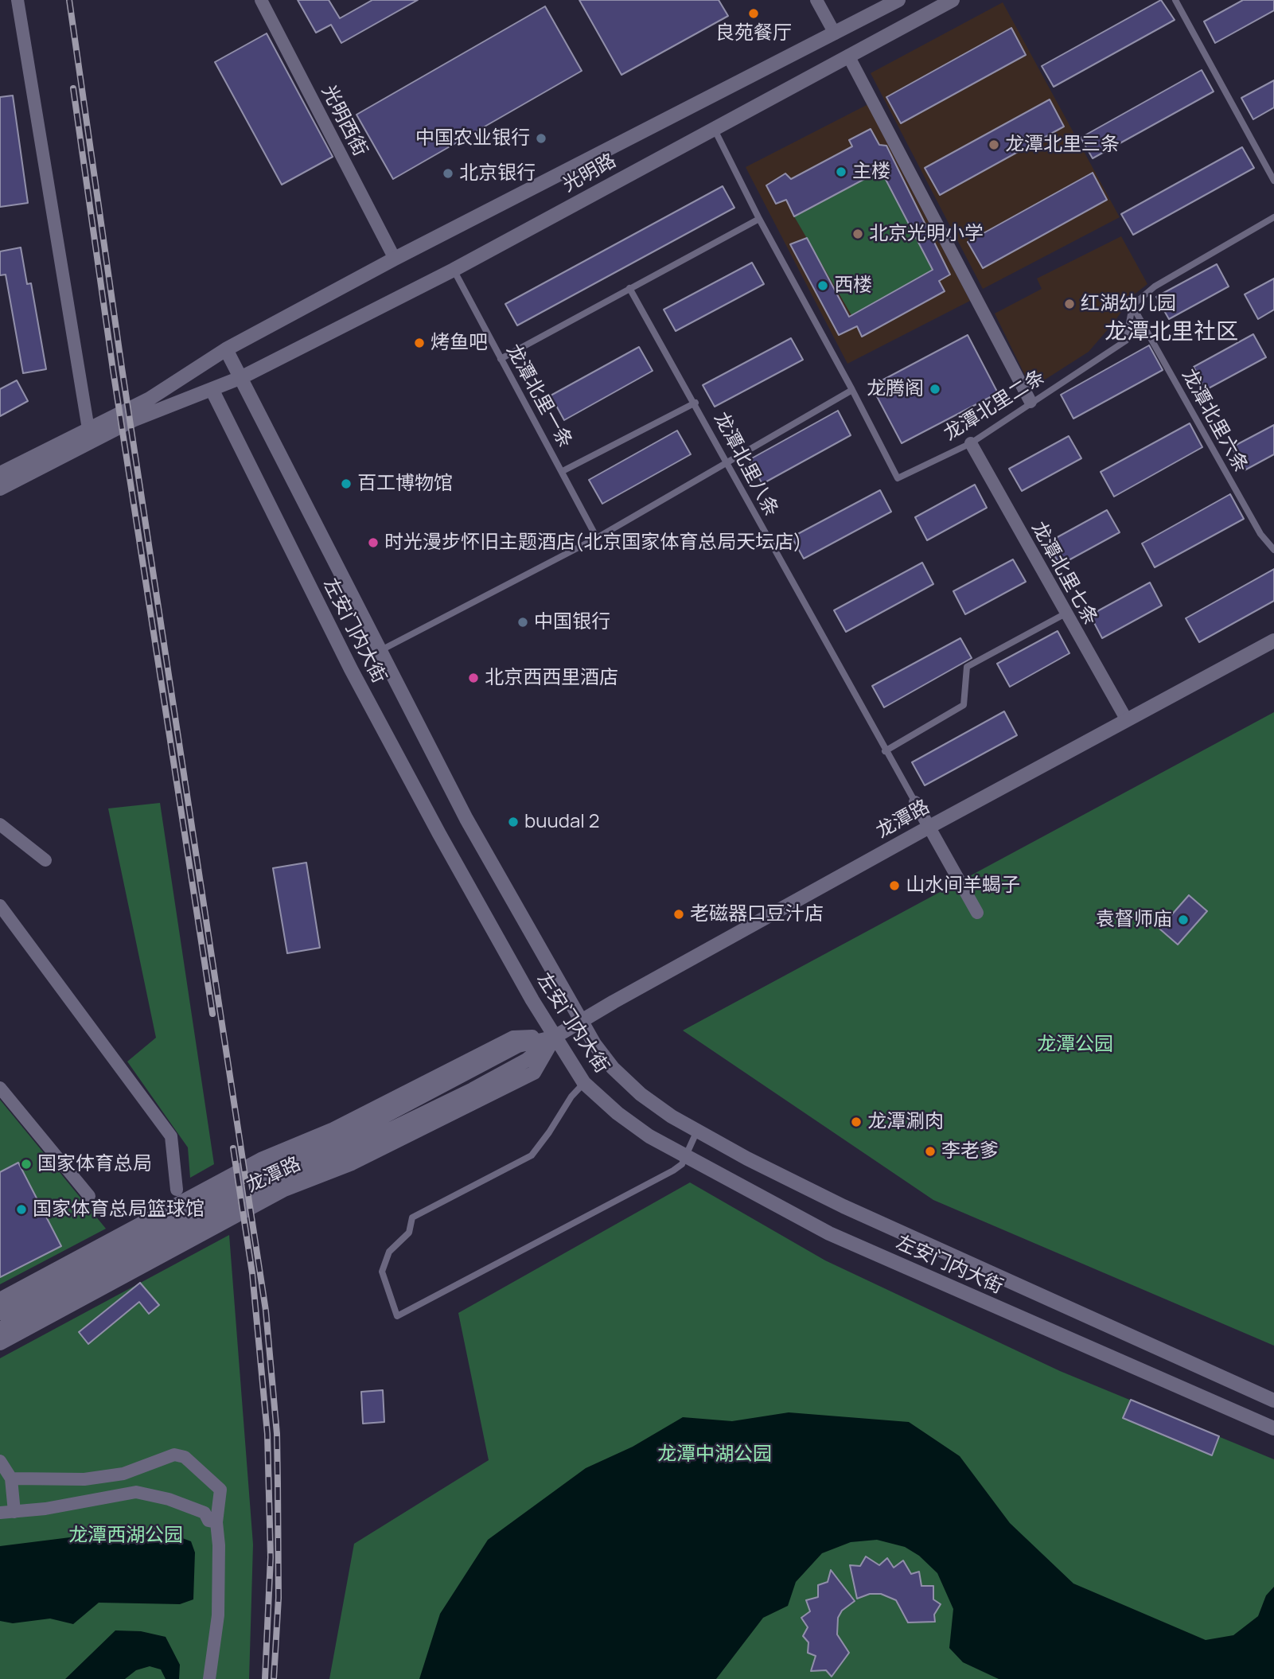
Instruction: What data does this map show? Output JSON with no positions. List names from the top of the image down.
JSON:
{
  "streets": {
    "street": [
      "光明西街",
      "光明路",
      "龙潭北里七条",
      "左安门内大街",
      "龙潭路"
    ],
    "lane": [
      "龙潭北里一条",
      "龙潭北里二条",
      "龙潭北里六条",
      "龙潭北里八条"
    ]
  },
  "crossings": [
    ["光明西街", "光明路"],
    ["光明路", "龙潭北里一条"],
    ["光明路", "龙潭北里二条"],
    ["光明路", "左安门内大街"],
    ["龙潭北里二条", "龙潭北里六条"],
    ["龙潭北里二条", "龙潭北里七条"],
    ["龙潭北里七条", "龙潭路"],
    ["左安门内大街", "龙潭路"]
  ],
  "districts": ["龙潭北里社区"],
  "parks": ["龙潭公园", "龙潭中湖公园", "龙潭西湖公园"],
  "places": [
    "良苑餐厅",
    "中国农业银行",
    "龙潭北里三条",
    "主楼",
    "北京银行",
    "北京光明小学",
    "西楼",
    "红湖幼儿园",
    "烤鱼吧",
    "龙腾阁",
    "百工博物馆",
    "时光漫步怀旧主题酒店(北京国家体育总局天坛店)",
    "中国银行",
    "北京西西里酒店",
    "buudal 2",
    "山水间羊蝎子",
    "老磁器口豆汁店",
    "袁督师庙",
    "龙潭涮肉",
    "李老爹",
    "国家体育总局",
    "国家体育总局篮球馆"
  ]
}
